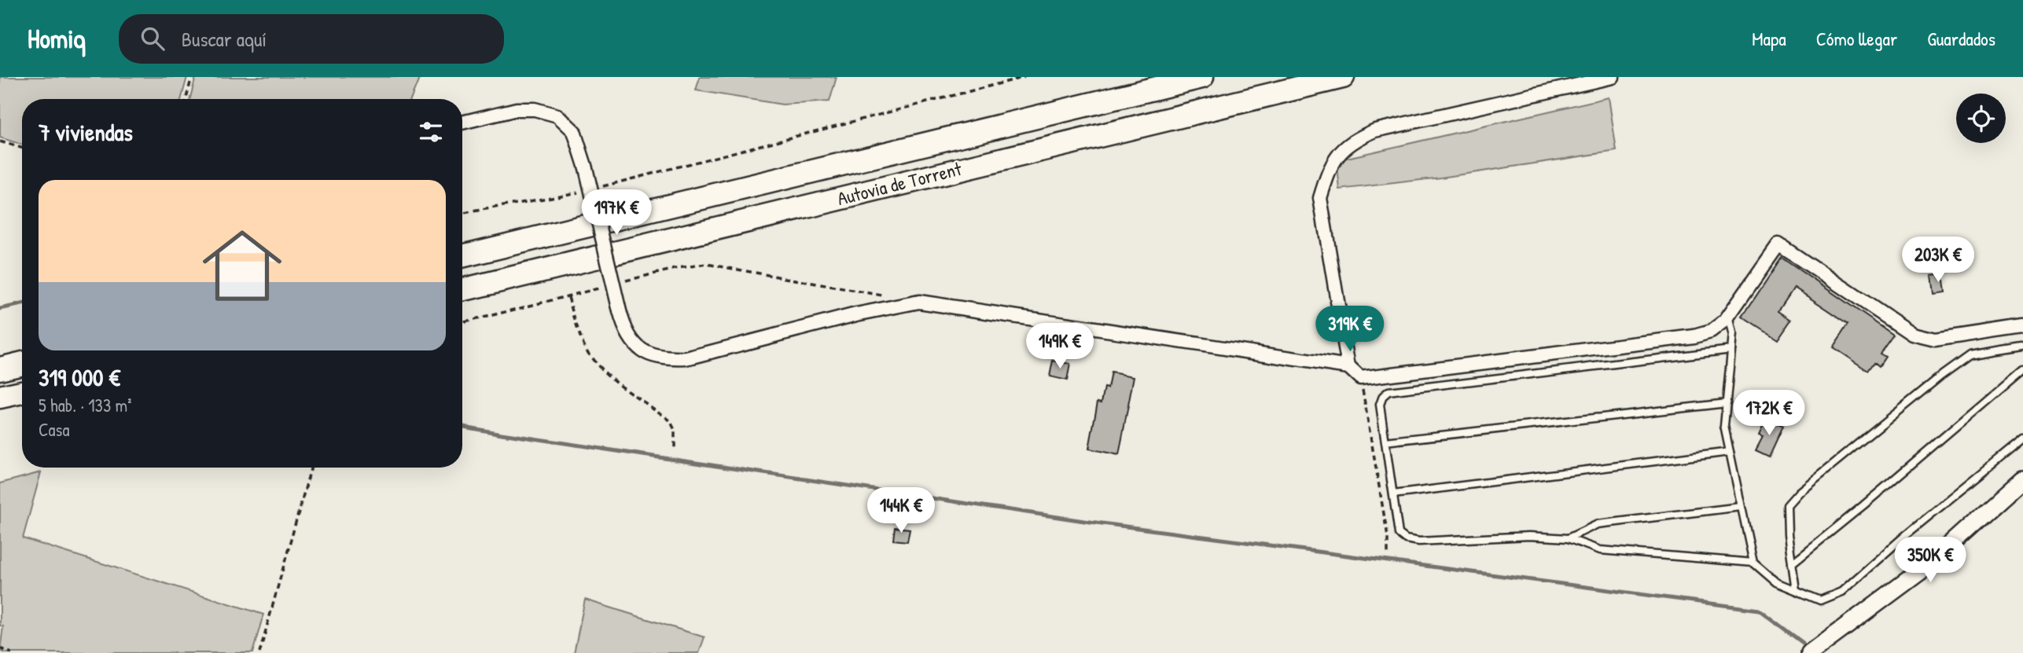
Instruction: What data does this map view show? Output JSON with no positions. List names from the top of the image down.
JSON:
{
  "streets": {
    "highway": ["Autovia de Torrent"]
  },
  "page": {
    "header": "Homiq",
    "search": "Buscar aquí",
    "nav": ["Mapa", "Cómo llegar", "Guardados"],
    "heading": "7 viviendas",
    "list": [
      {
        "name": "319 000 €",
        "note": "5 hab. · 133 m² · Casa"
      }
    ],
    "price": [
      "197K €",
      "203K €",
      "319K €",
      "149K €",
      "172K €",
      "144K €",
      "350K €"
    ]
  }
}
